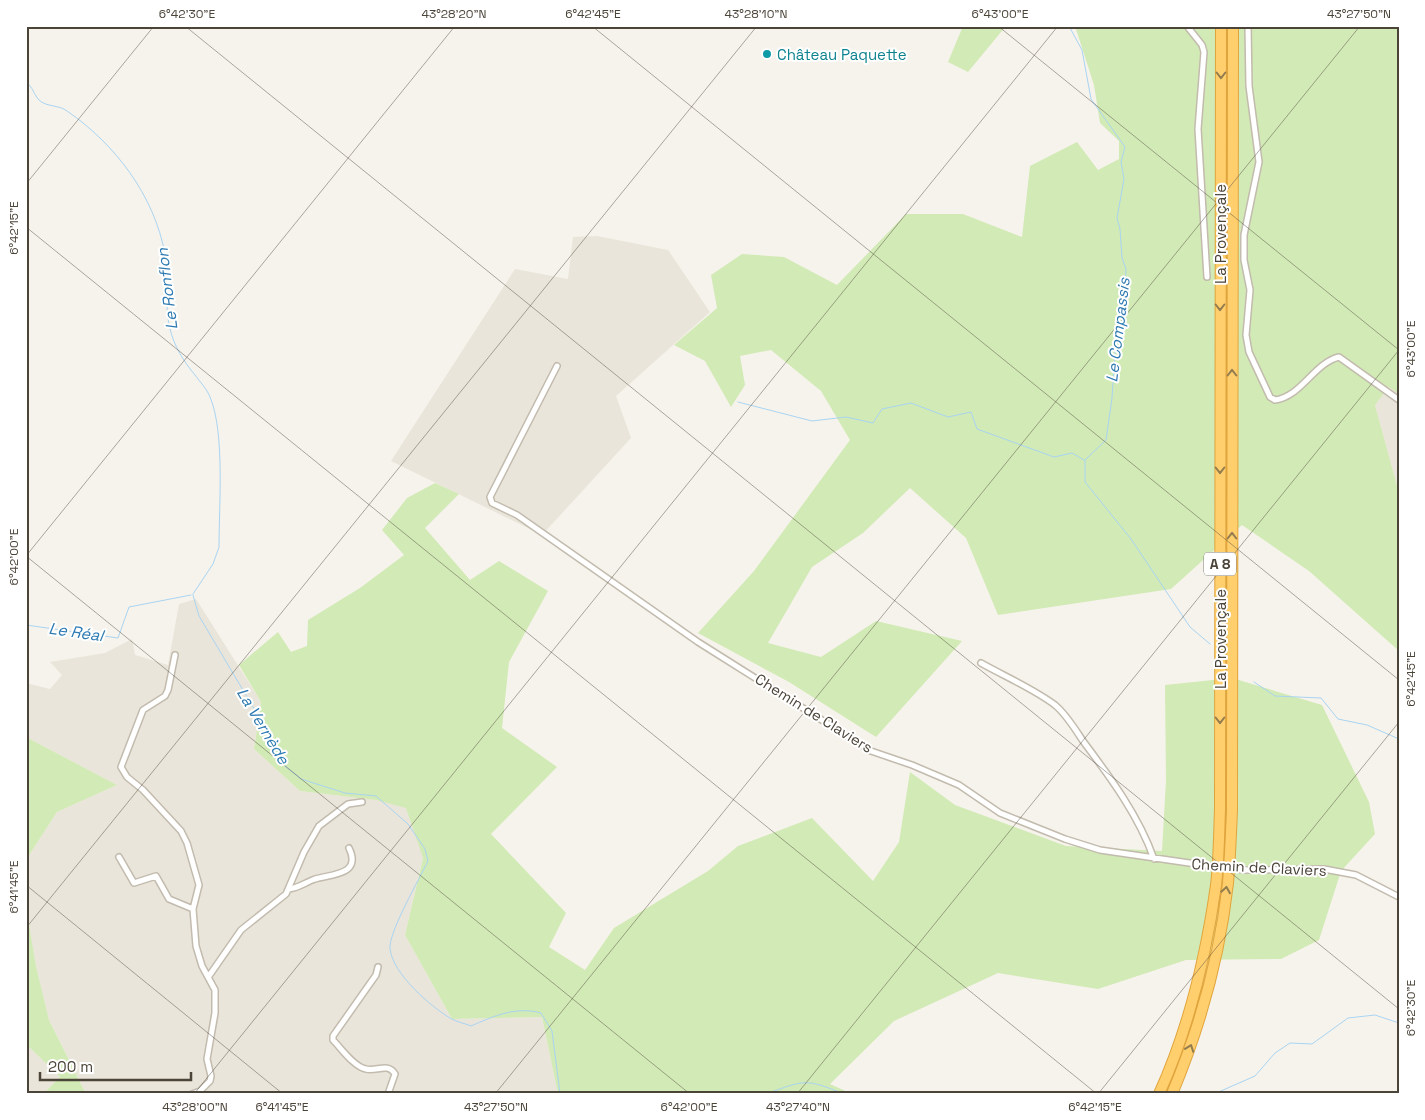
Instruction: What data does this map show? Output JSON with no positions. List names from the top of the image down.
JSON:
{
  "streets": {
    "highway": ["La Provençale", "A 8"],
    "street": ["Chemin de Claviers"]
  },
  "water": [
    "Le Ronflon",
    "Le Compassis",
    "Le Réal",
    "La Vernède"
  ],
  "places": ["Château Paquette"],
  "scale_bar": "200 m",
  "coordinates": [
    "6°42'30\"E",
    "43°28'20\"N",
    "6°42'45\"E",
    "43°28'10\"N",
    "6°43'00\"E",
    "43°27'50\"N",
    "6°42'15\"E",
    "6°42'00\"E",
    "6°41'45\"E",
    "43°28'00\"N",
    "43°27'40\"N"
  ]
}
